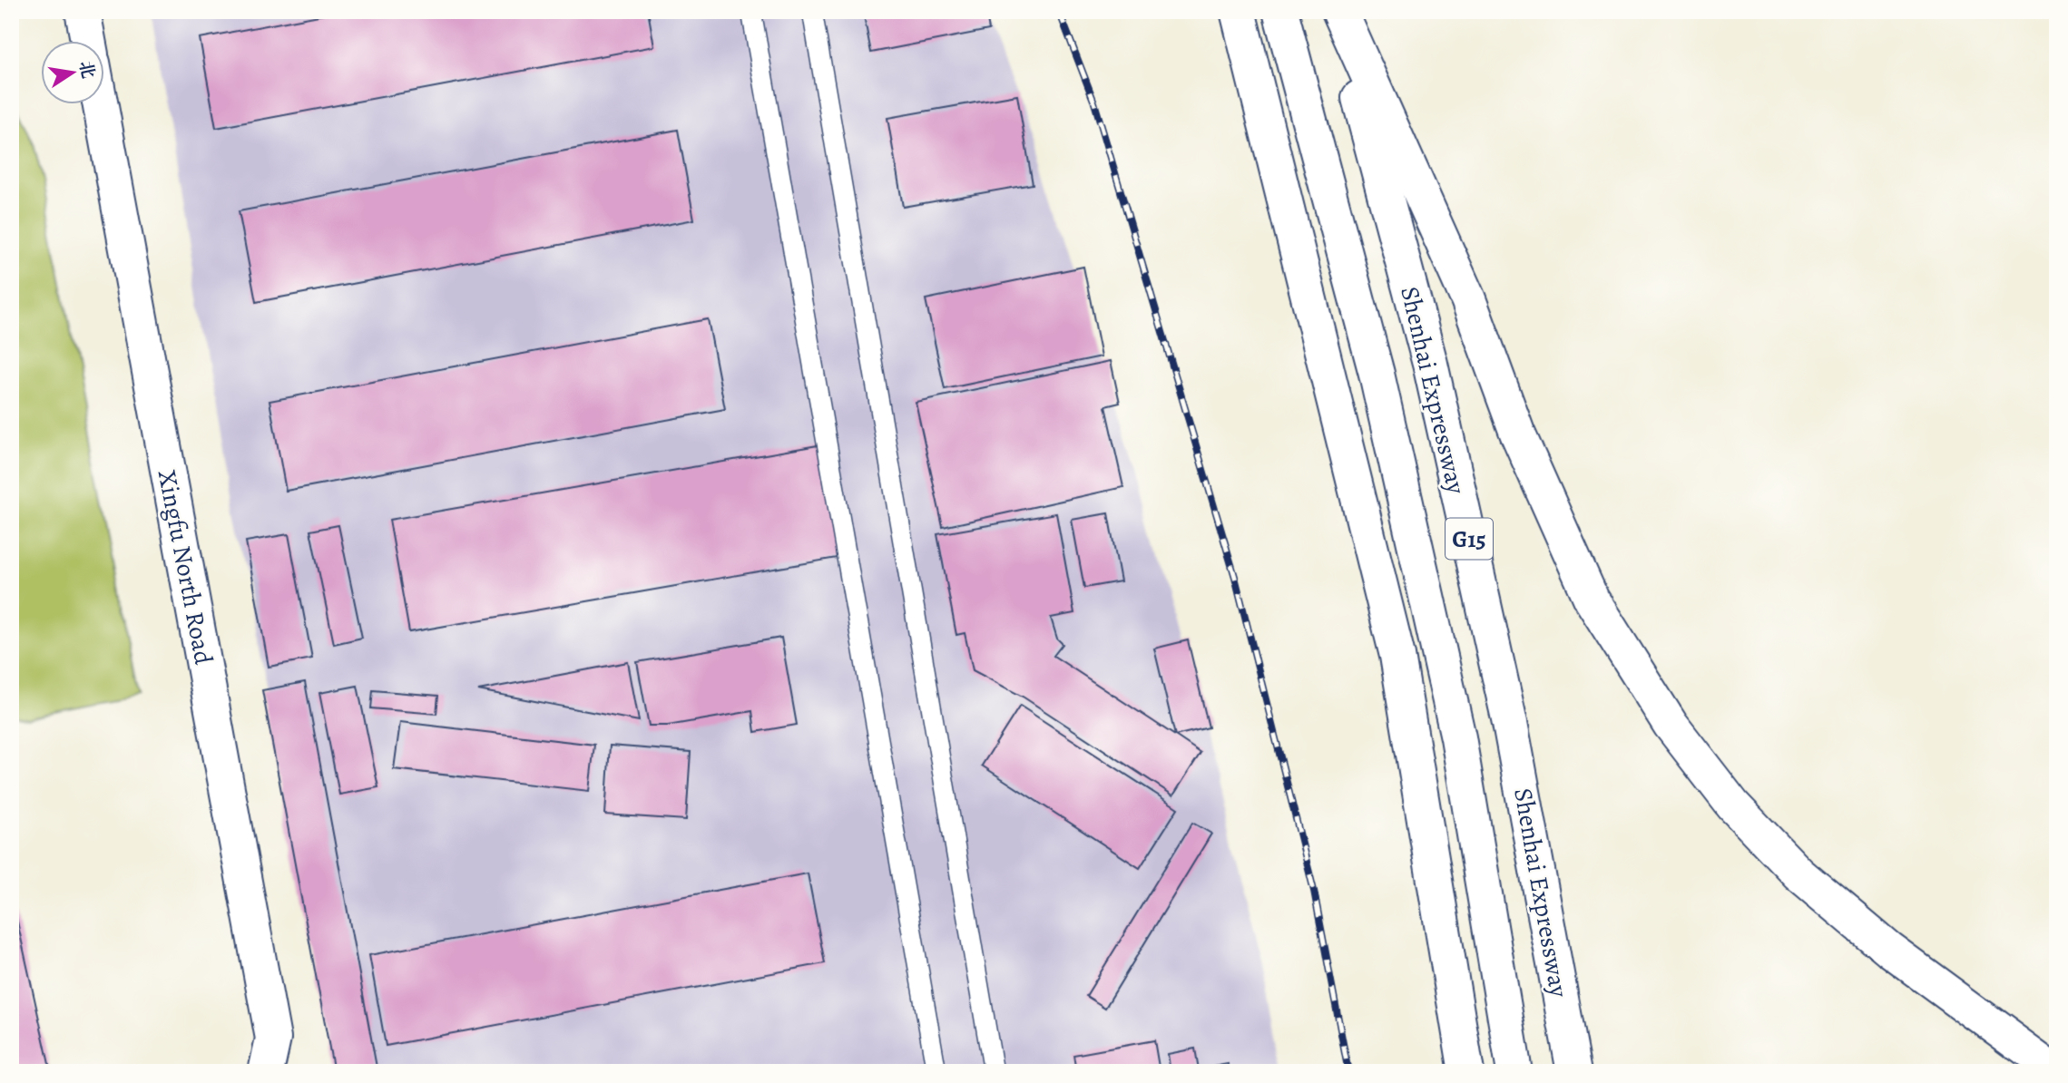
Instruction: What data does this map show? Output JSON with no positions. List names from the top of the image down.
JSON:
{
  "streets": {
    "main road": ["Shenhai Expressway", "G15", "Xingfu North Road"]
  },
  "north": "right"
}
